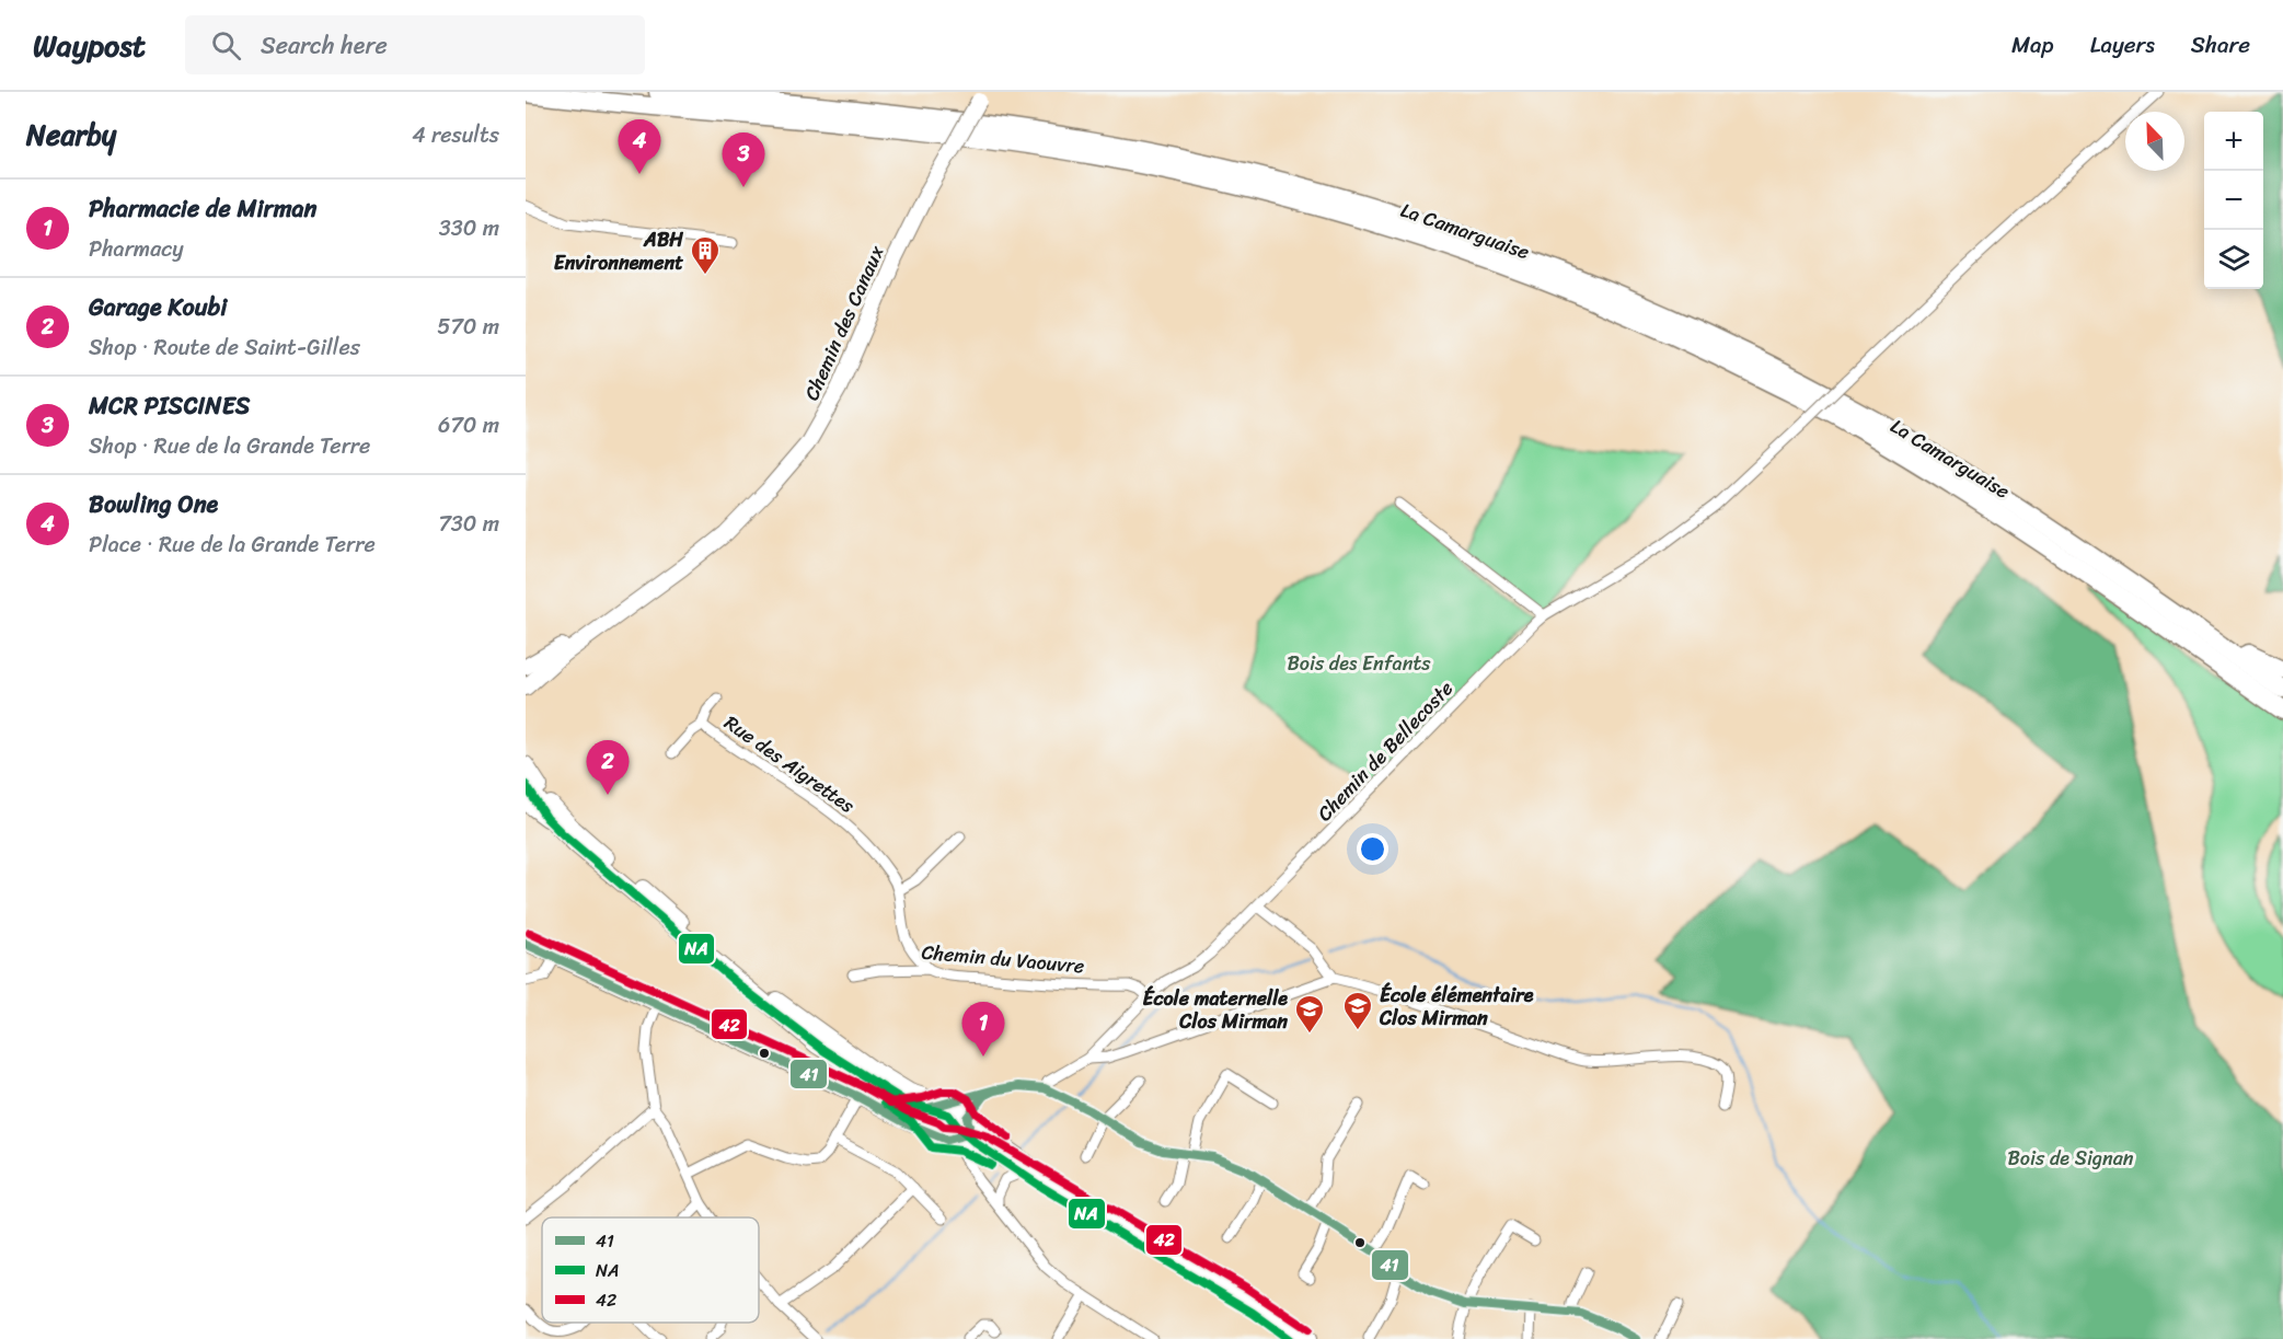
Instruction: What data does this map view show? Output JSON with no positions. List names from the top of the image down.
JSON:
{
  "streets": {
    "highway": ["La Camarguaise"],
    "main road": ["Chemin des Canaux"],
    "street": ["Chemin de Bellecoste", "Rue des Aigrettes", "Chemin du Vaouvre"]
  },
  "crossings": [
    ["Chemin de Bellecoste", "Chemin du Vaouvre"],
    ["Rue des Aigrettes", "Chemin du Vaouvre"]
  ],
  "parks": ["Bois des Enfants", "Bois de Signan"],
  "places": {
    "building": ["ABH Environnement"],
    "school or university": ["École élémentaire Clos Mirman", "École maternelle Clos Mirman"]
  },
  "lines": ["transit line NA", "transit line 42", "transit line 41"],
  "legend": ["41", "NA", "42"],
  "north": "top left",
  "page": {
    "header": "Waypost",
    "search": "Search here",
    "nav": ["Map", "Layers", "Share"],
    "heading": ["Nearby", "4 results"],
    "map_buttons": ["+", "−"],
    "pins": [
      "4",
      "3",
      "2",
      "1"
    ],
    "list": [
      {
        "mark": "1",
        "name": "Pharmacie de Mirman",
        "note": "Pharmacy",
        "value": "330 m"
      },
      {
        "mark": "2",
        "name": "Garage Koubi",
        "note": "Shop · Route de Saint-Gilles",
        "value": "570 m"
      },
      {
        "mark": "3",
        "name": "MCR PISCINES",
        "note": "Shop · Rue de la Grande Terre",
        "value": "670 m"
      },
      {
        "mark": "4",
        "name": "Bowling One",
        "note": "Place · Rue de la Grande Terre",
        "value": "730 m"
      }
    ]
  }
}
